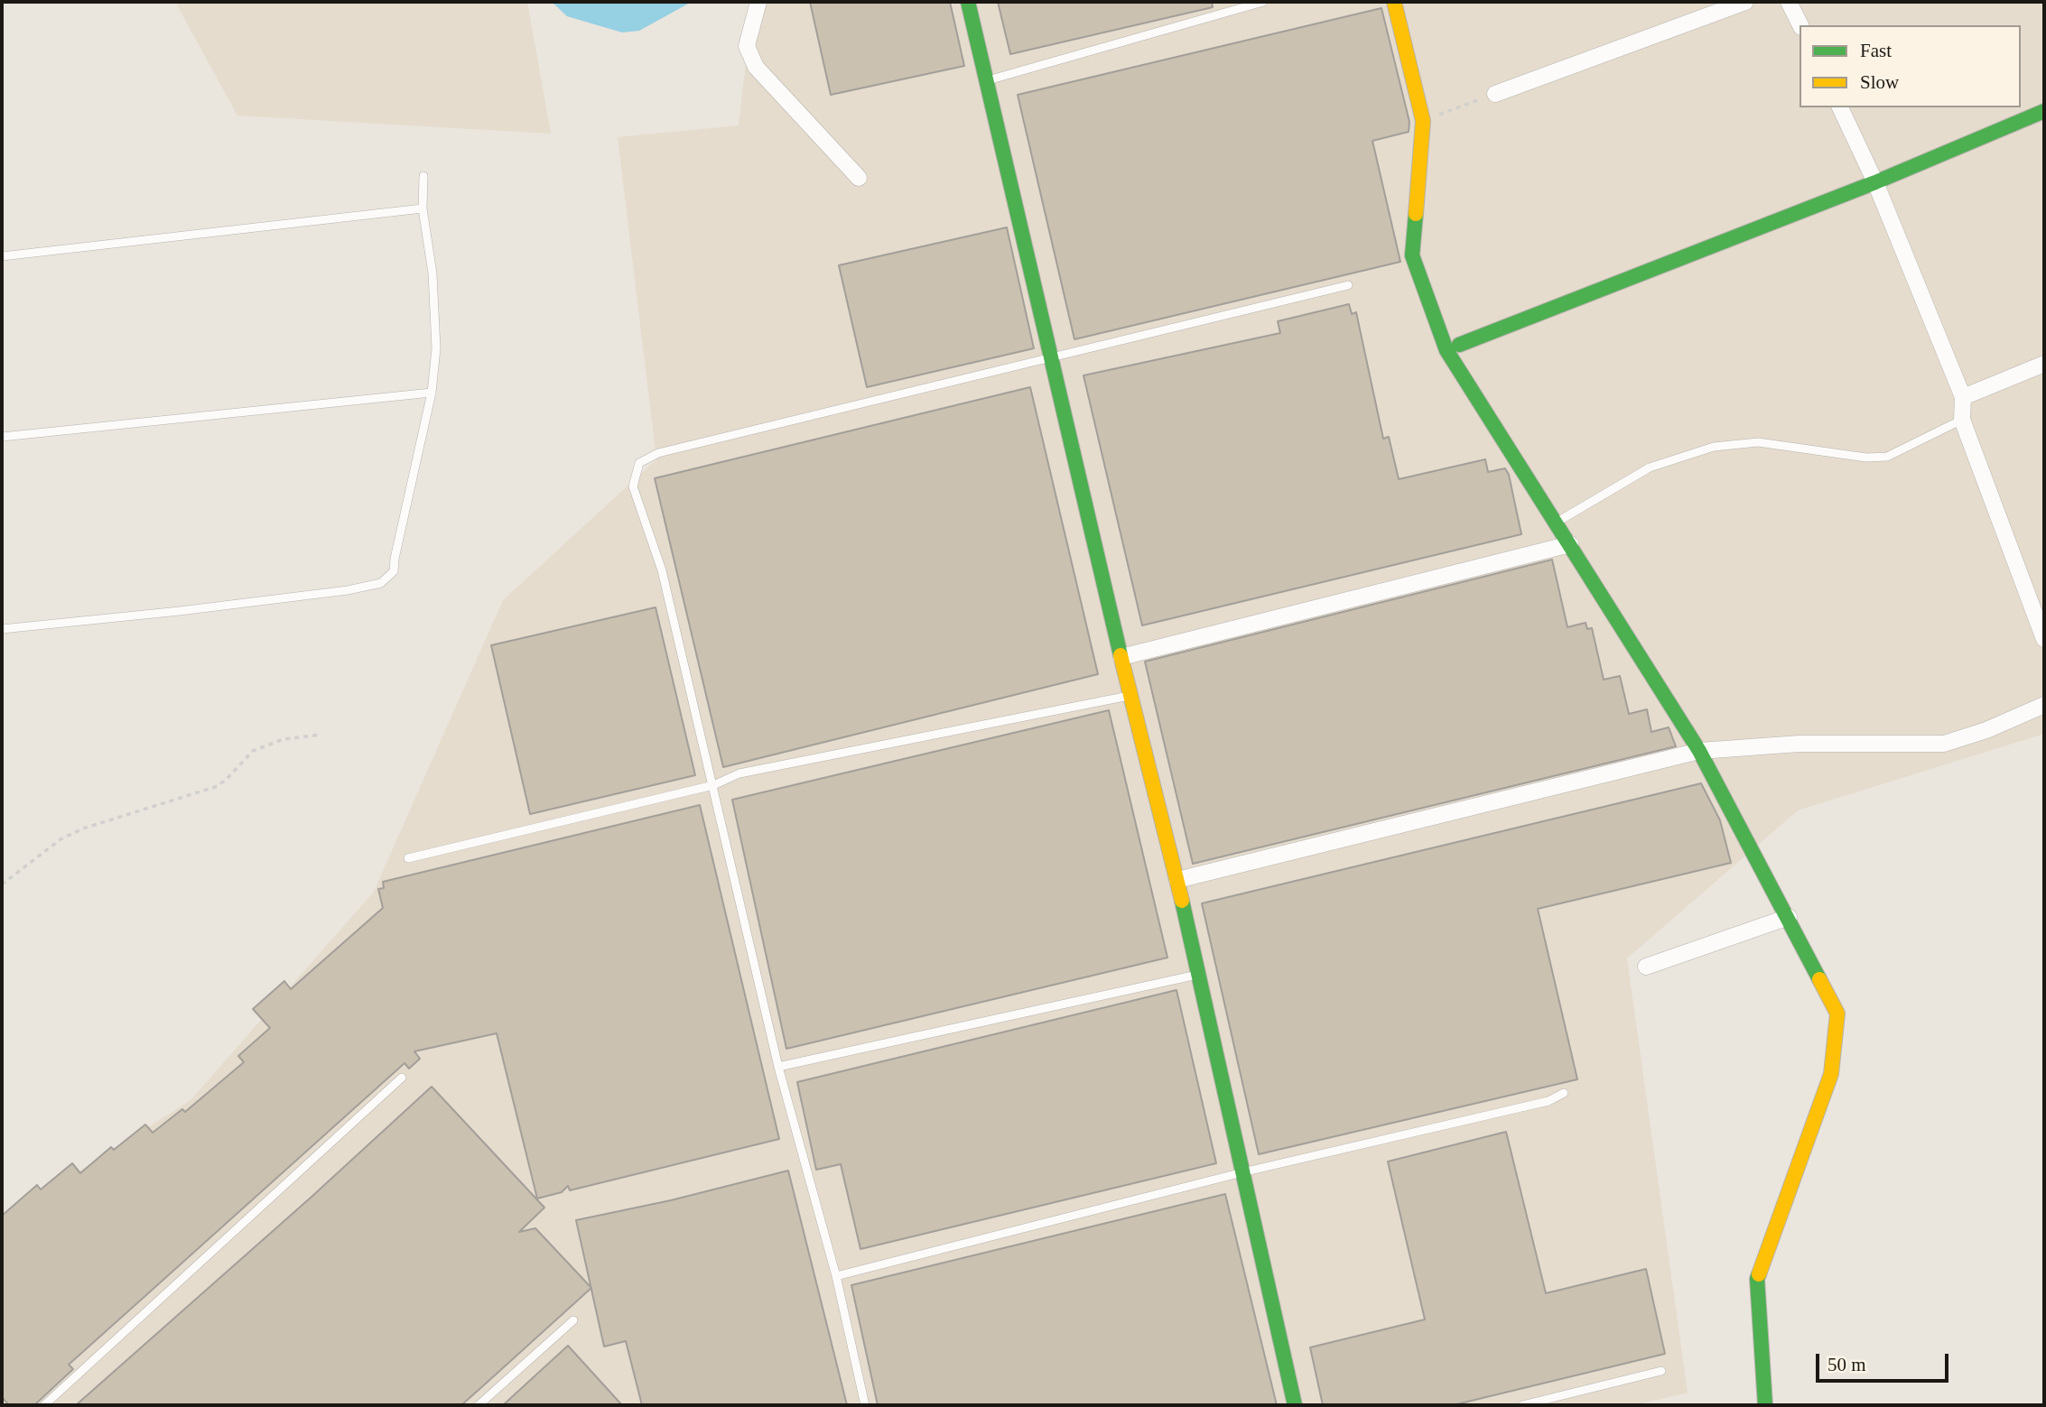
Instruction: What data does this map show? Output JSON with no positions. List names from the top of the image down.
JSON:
{
  "legend": ["Fast", "Slow"],
  "scale_bar": "50 m"
}
